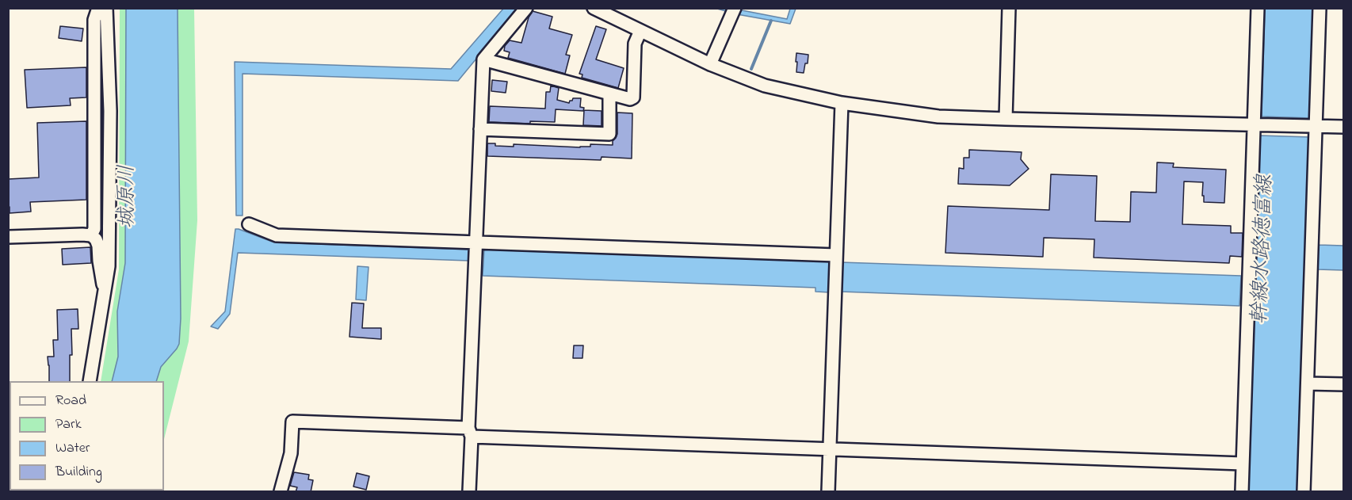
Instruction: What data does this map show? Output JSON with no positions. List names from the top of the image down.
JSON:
{
  "water": ["城原川", "幹線水路徳富線"],
  "legend": [
    "Road",
    "Park",
    "Water",
    "Building"
  ]
}
